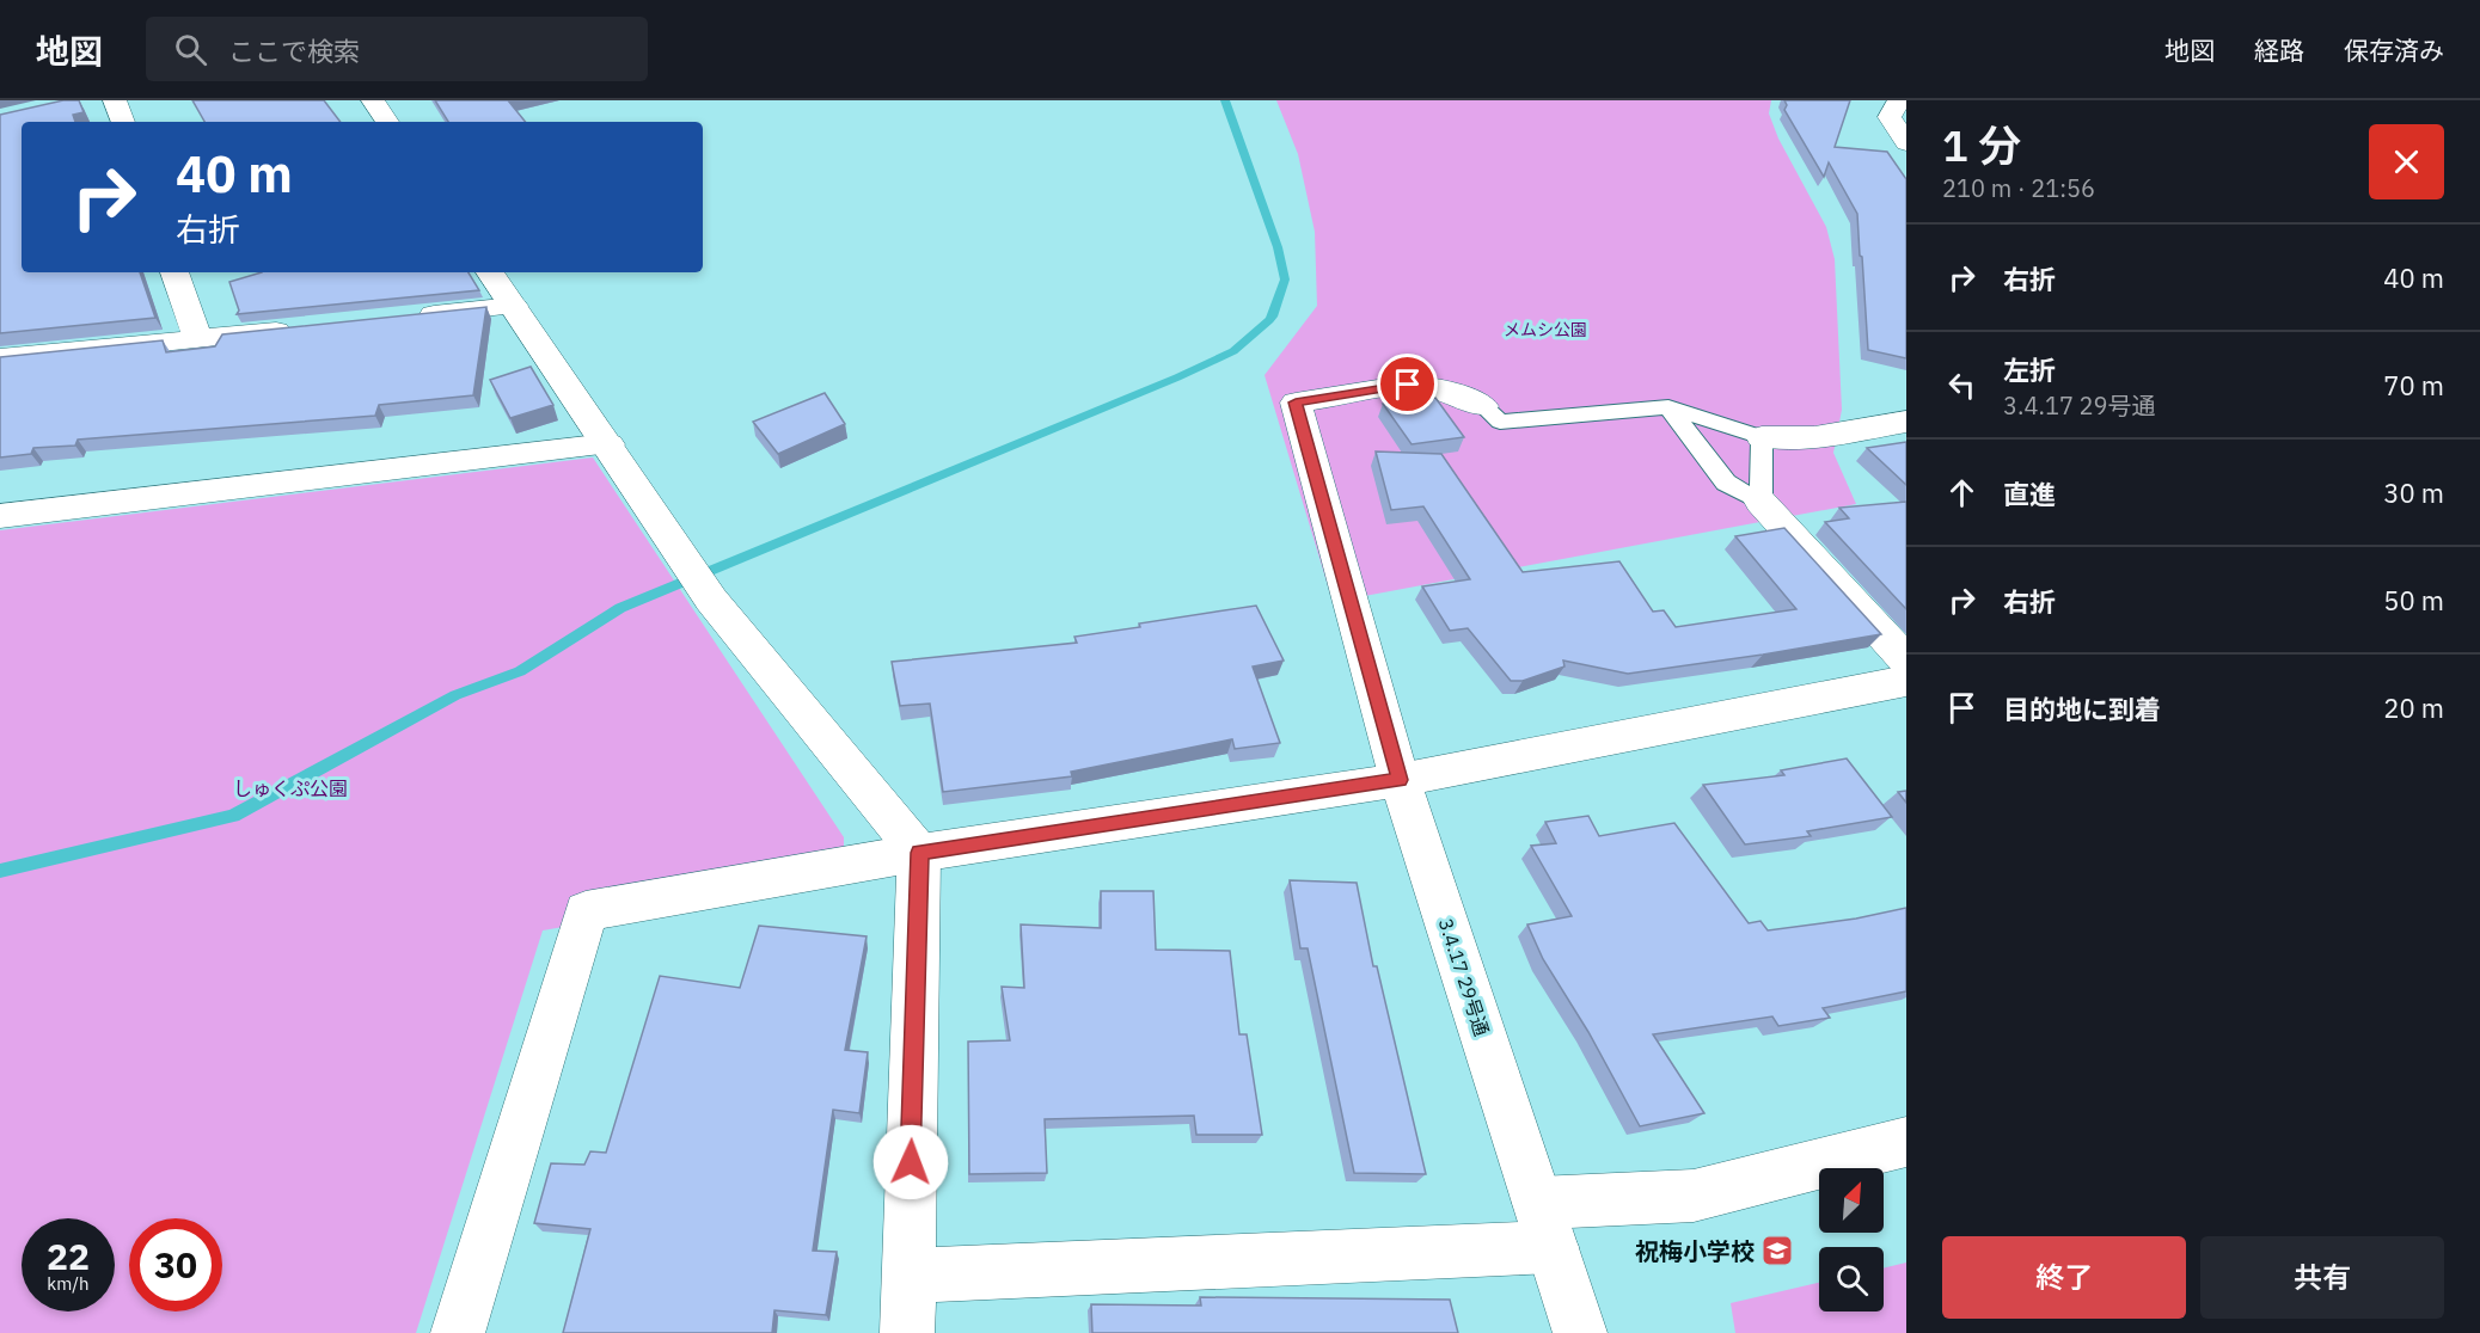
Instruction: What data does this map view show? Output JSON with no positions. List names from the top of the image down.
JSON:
{
  "streets": {
    "street": ["3.4.17 29号通"]
  },
  "parks": ["メムシ公園", "しゅくぷ公園"],
  "places": {
    "school or university": ["祝梅小学校"]
  },
  "north": "top right",
  "page": {
    "header": "地図",
    "search": "ここで検索",
    "nav": ["地図", "経路", "保存済み"],
    "heading": ["1 分", "210 m · 21:56"],
    "turn": ["40 m", "右折"],
    "list": [
      {
        "name": "右折",
        "value": "40 m"
      },
      {
        "name": "左折",
        "note": "3.4.17 29号通",
        "value": "70 m"
      },
      {
        "name": "直進",
        "value": "30 m"
      },
      {
        "name": "右折",
        "value": "50 m"
      },
      {
        "name": "目的地に到着",
        "value": "20 m"
      }
    ],
    "speed": "22 km/h",
    "limit": "30",
    "buttons": ["終了", "共有"]
  }
}
